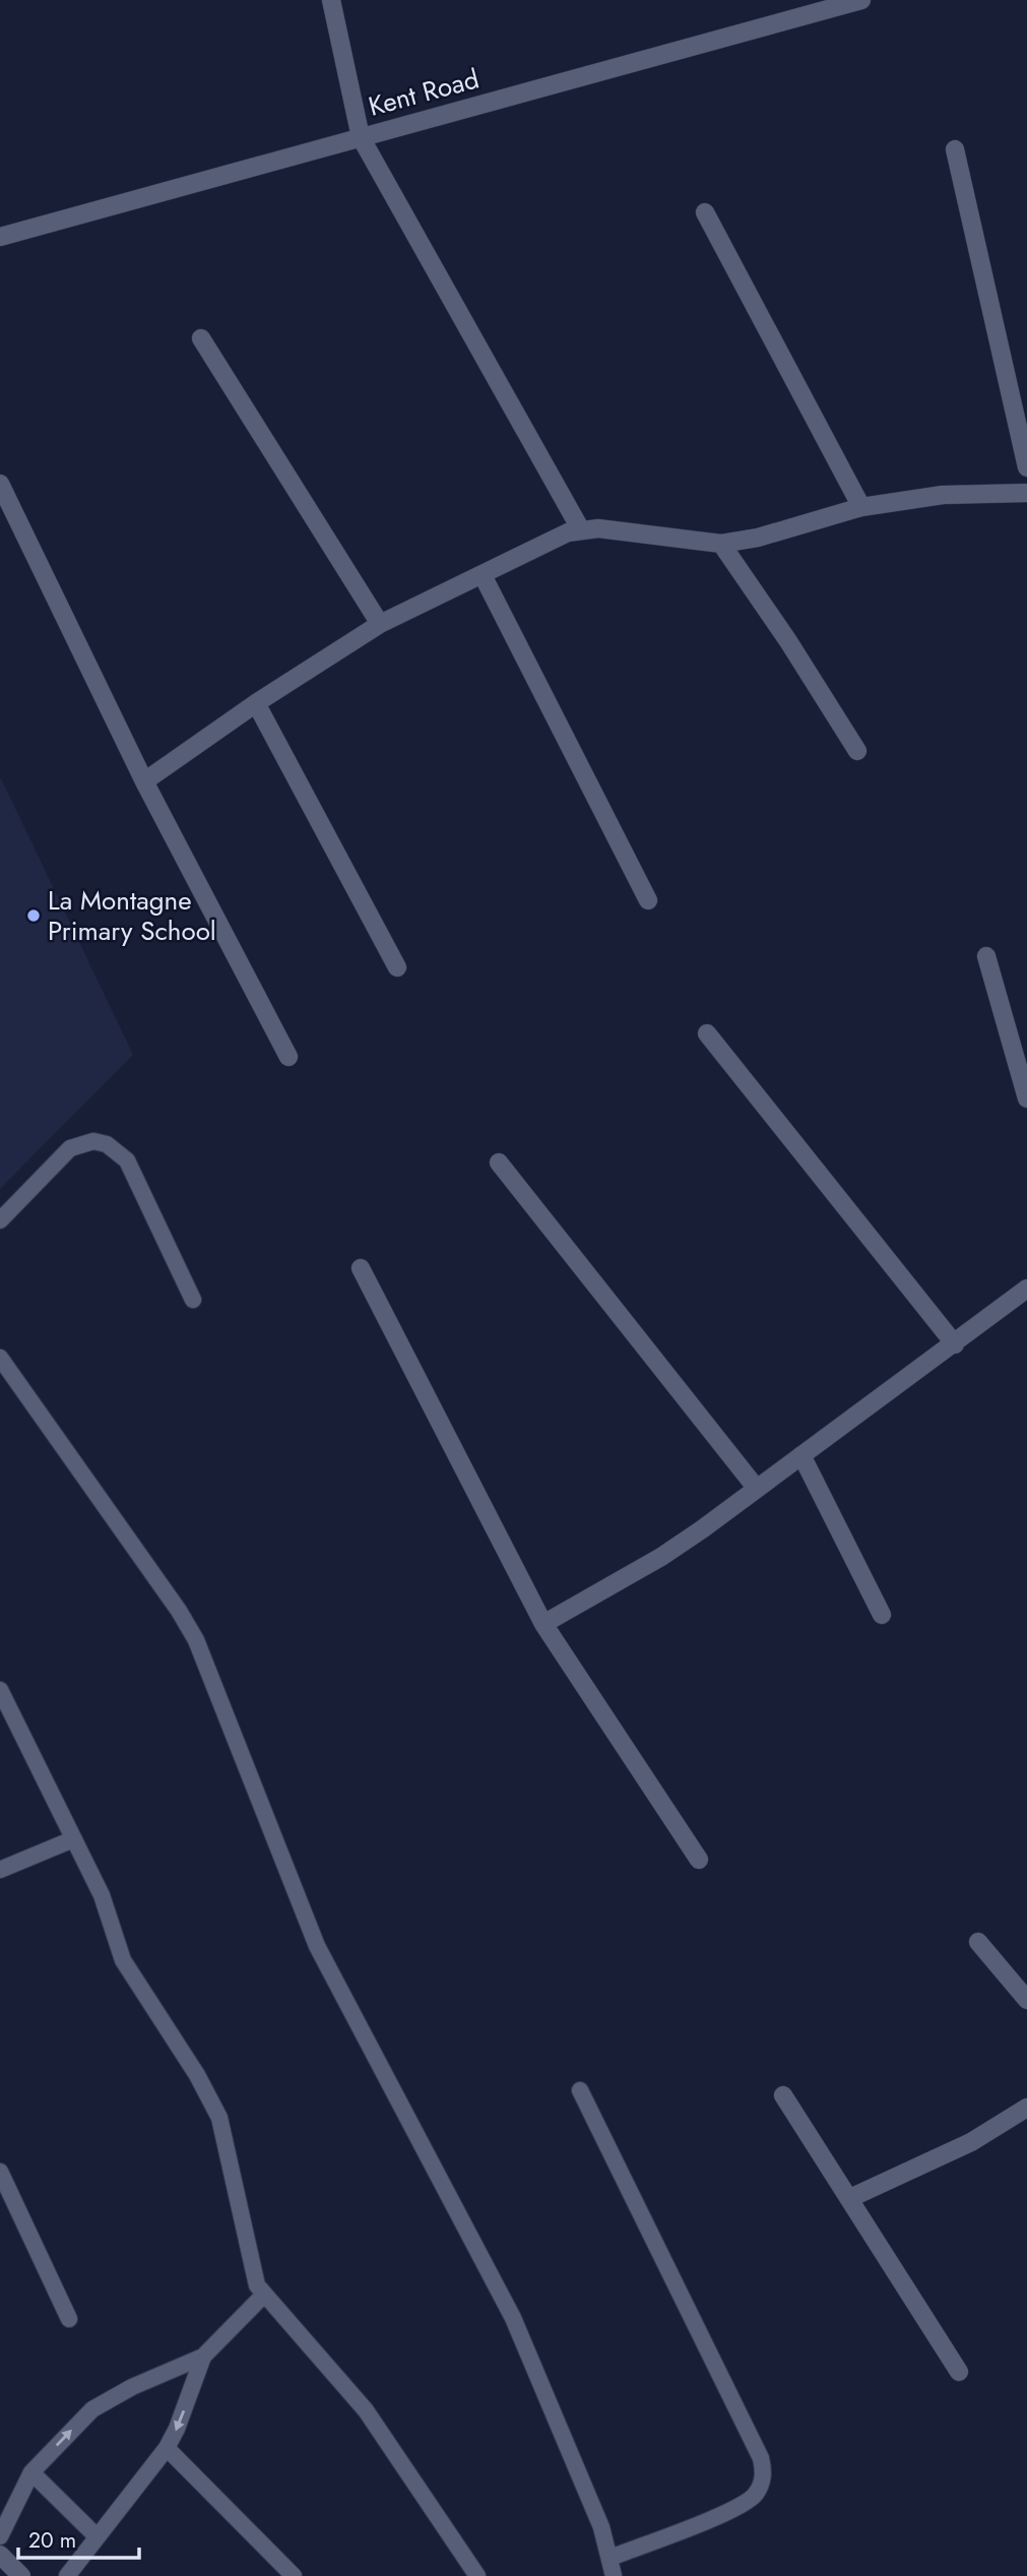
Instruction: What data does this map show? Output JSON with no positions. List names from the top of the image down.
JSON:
{
  "streets": {
    "street": ["Kent Road"]
  },
  "places": ["La Montagne Primary School"],
  "scale_bar": "20 m"
}
